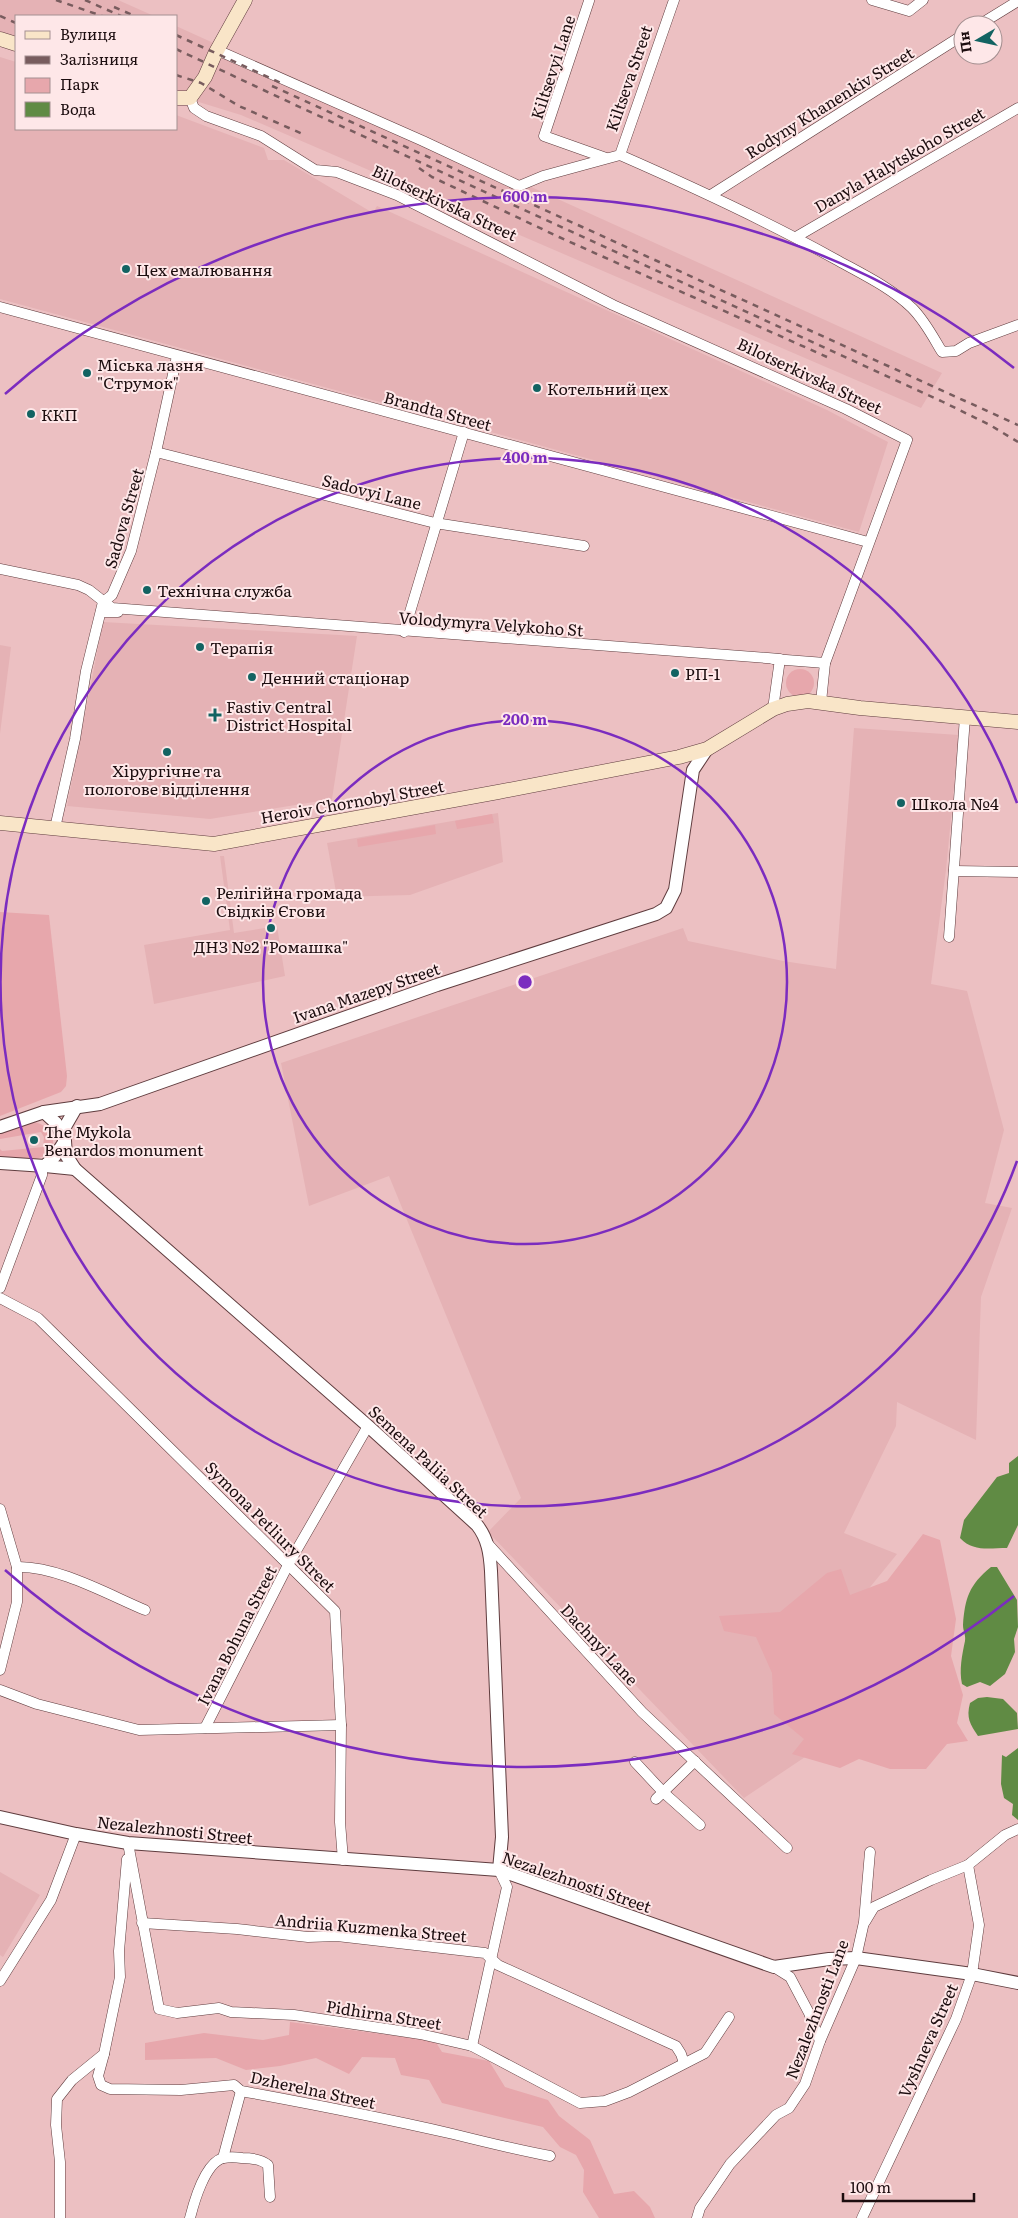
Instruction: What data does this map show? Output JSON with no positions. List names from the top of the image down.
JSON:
{
  "streets": {
    "main road": ["Heroiv Chornobyl Street"],
    "street": [
      "Kiltsevyi Lane",
      "Kiltseva Street",
      "Rodyny Khanenkiv Street",
      "Danyla Halytskoho Street",
      "Bilotserkivska Street",
      "Brandta Street",
      "Sadovyi Lane",
      "Sadova Street",
      "Volodymyra Velykoho St",
      "Ivana Mazepy Street",
      "Semena Paliia Street",
      "Symona Petliury Street",
      "Ivana Bohuna Street",
      "Dachnyi Lane",
      "Nezalezhnosti Street",
      "Andriia Kuzmenka Street",
      "Nezalezhnosti Lane",
      "Pidhirna Street",
      "Vyshneva Street",
      "Dzherelna Street"
    ]
  },
  "crossings": [
    ["Kiltsevyi Lane", "Kiltseva Street"],
    ["Bilotserkivska Street", "Brandta Street"],
    ["Bilotserkivska Street", "Volodymyra Velykoho St"],
    ["Brandta Street", "Sadova Street"],
    ["Sadovyi Lane", "Sadova Street"],
    ["Sadova Street", "Volodymyra Velykoho St"],
    ["Sadova Street", "Heroiv Chornobyl Street"],
    ["Heroiv Chornobyl Street", "Ivana Mazepy Street"],
    ["Semena Paliia Street", "Ivana Bohuna Street"],
    ["Semena Paliia Street", "Dachnyi Lane"],
    ["Semena Paliia Street", "Nezalezhnosti Street"],
    ["Semena Paliia Street", "Andriia Kuzmenka Street"],
    ["Semena Paliia Street", "Pidhirna Street"],
    ["Symona Petliury Street", "Ivana Bohuna Street"],
    ["Symona Petliury Street", "Nezalezhnosti Street"],
    ["Nezalezhnosti Street", "Nezalezhnosti Lane"],
    ["Nezalezhnosti Street", "Pidhirna Street"],
    ["Nezalezhnosti Street", "Vyshneva Street"],
    ["Andriia Kuzmenka Street", "Pidhirna Street"],
    ["Nezalezhnosti Lane", "Vyshneva Street"]
  ],
  "places": {
    "other": [
      "Цех емалювання",
      "Міська лазня \"Струмок\"",
      "Котельний цех",
      "ККП",
      "Технічна служба",
      "Терапія",
      "РП-1",
      "Денний стаціонар",
      "Хірургічне та пологове відділення",
      "Школа №4",
      "Релігійна громада Свідків Єгови",
      "ДНЗ №2 \"Ромашка\"",
      "The Mykola Benardos monument"
    ],
    "health": ["Fastiv Central District Hospital"]
  },
  "legend": [
    "Вулиця",
    "Залізниця",
    "Парк",
    "Вода"
  ],
  "scale_bar": "100 m",
  "north": "left",
  "rings": ["600 m", "400 m", "200 m"]
}
